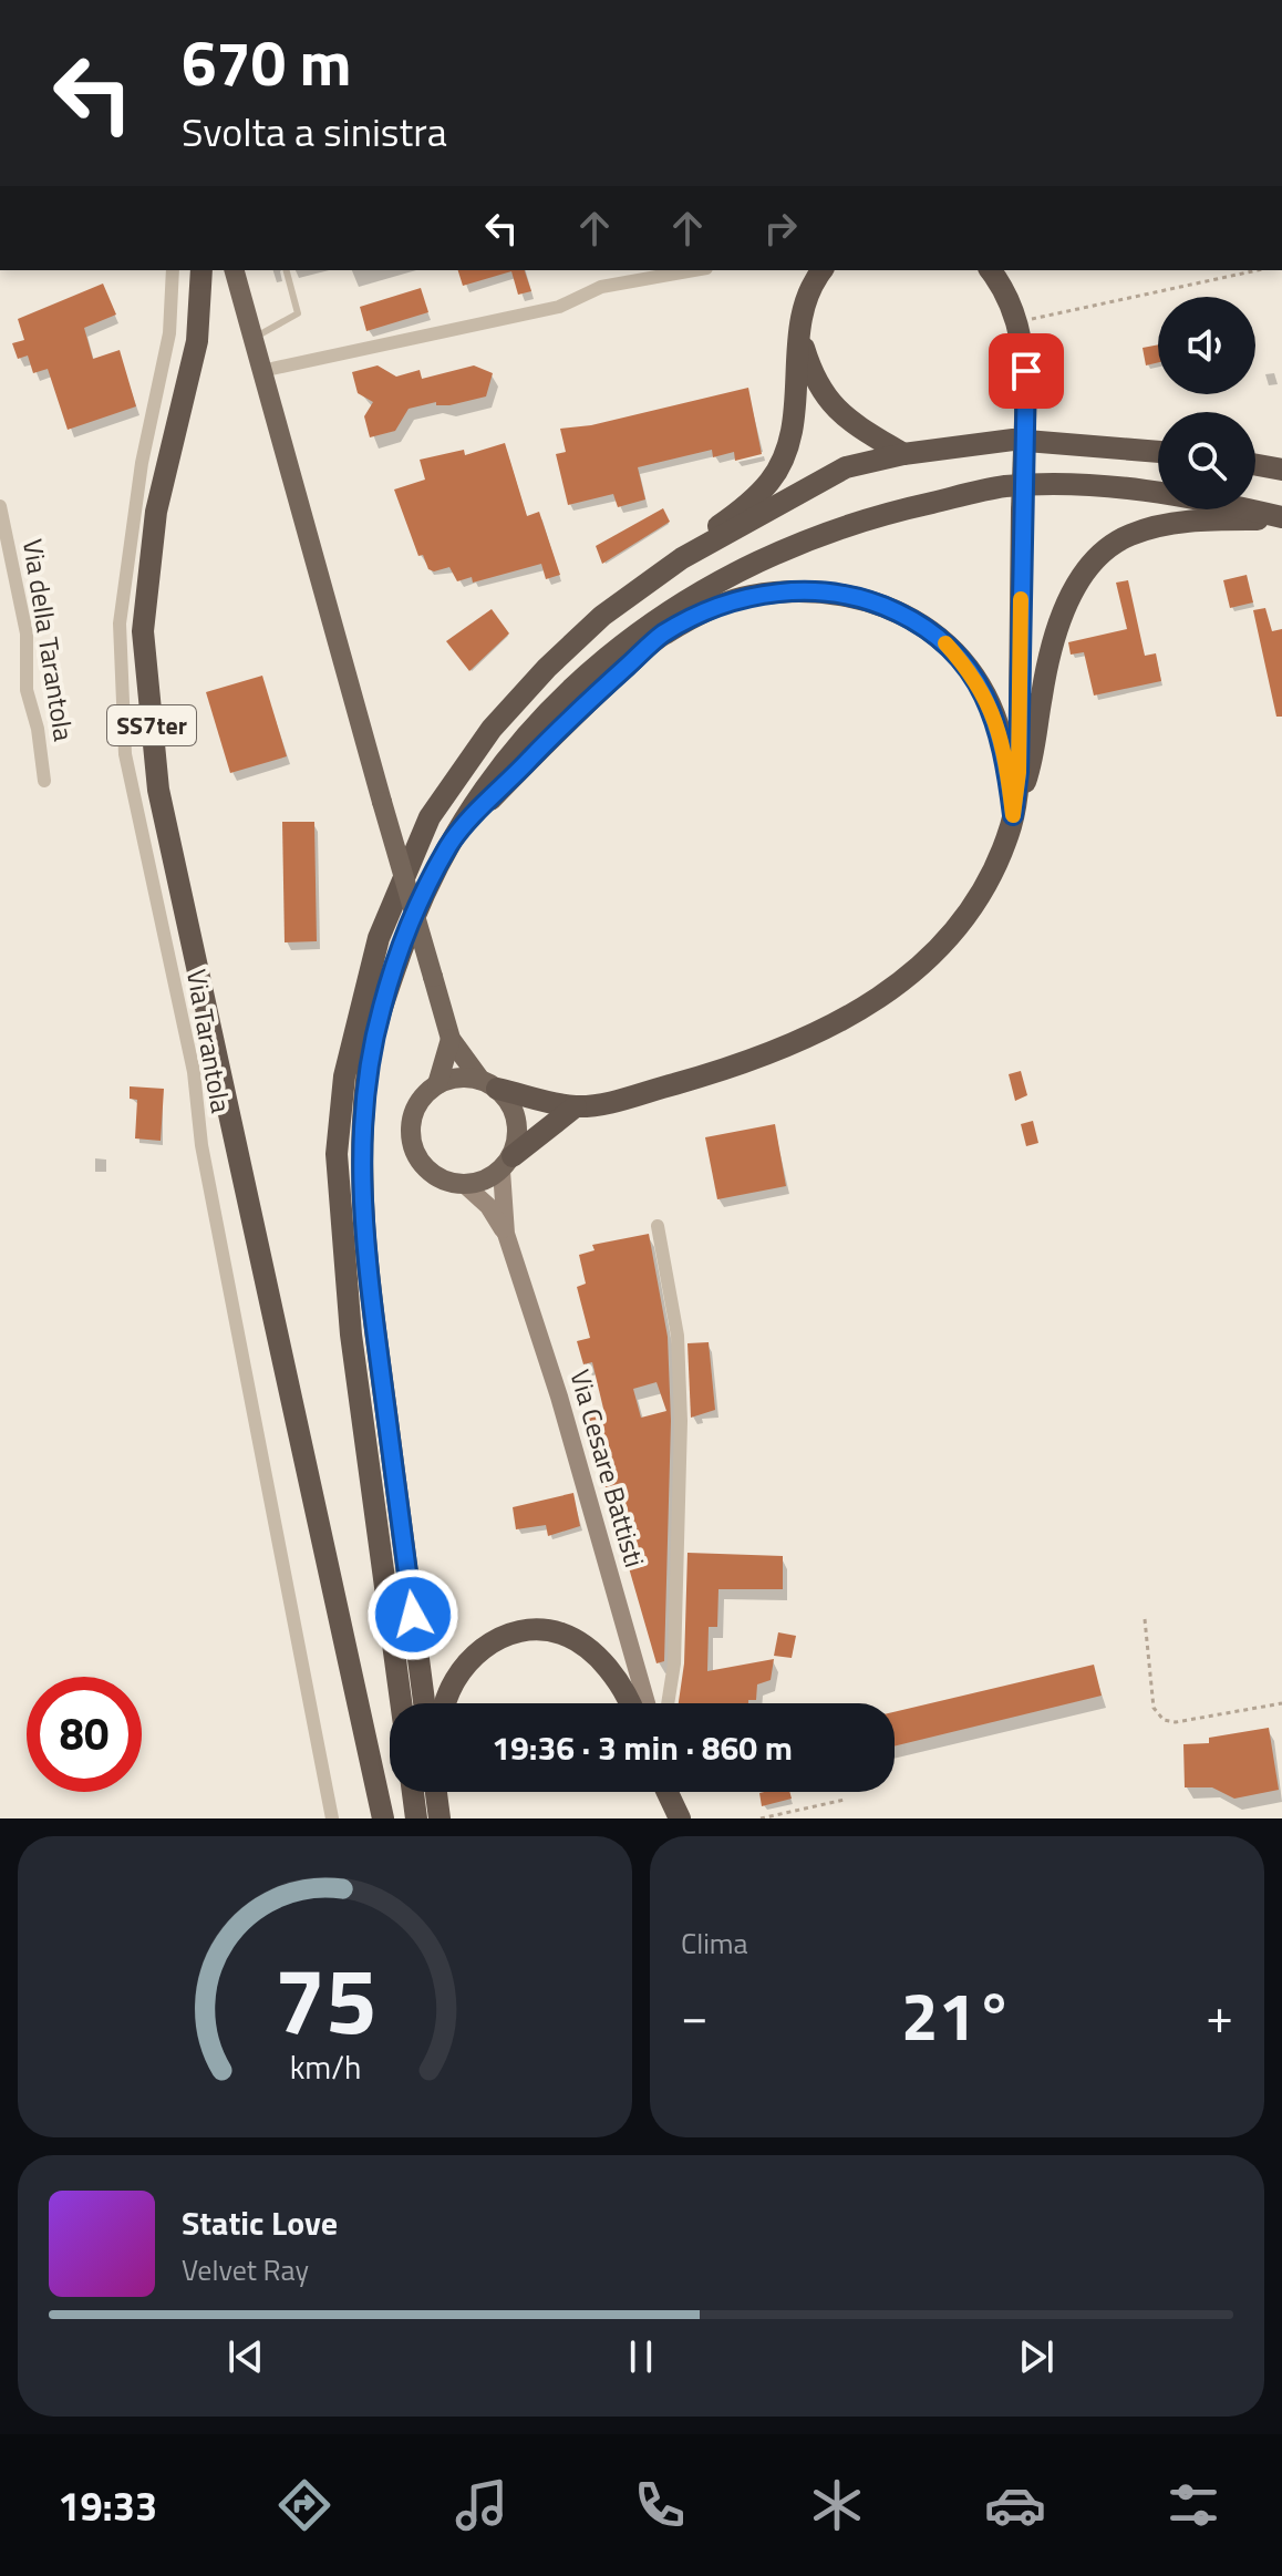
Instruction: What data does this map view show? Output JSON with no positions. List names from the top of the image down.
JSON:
{
  "streets": {
    "highway": ["SS7ter"],
    "main road": ["Via Cesare Battisti"],
    "street": ["Via della Tarantola", "Via Tarantola"]
  },
  "page": {
    "turn": ["670 m", "Svolta a sinistra"],
    "limit": "80",
    "trip": "19:36 · 3 min · 860 m",
    "tile": "Clima",
    "heat": ["−", "21°", "+"],
    "song": ["Static Love", "Velvet Ray"],
    "tabs": "19:33",
    "gauge": ["75", "km/h"]
  }
}
